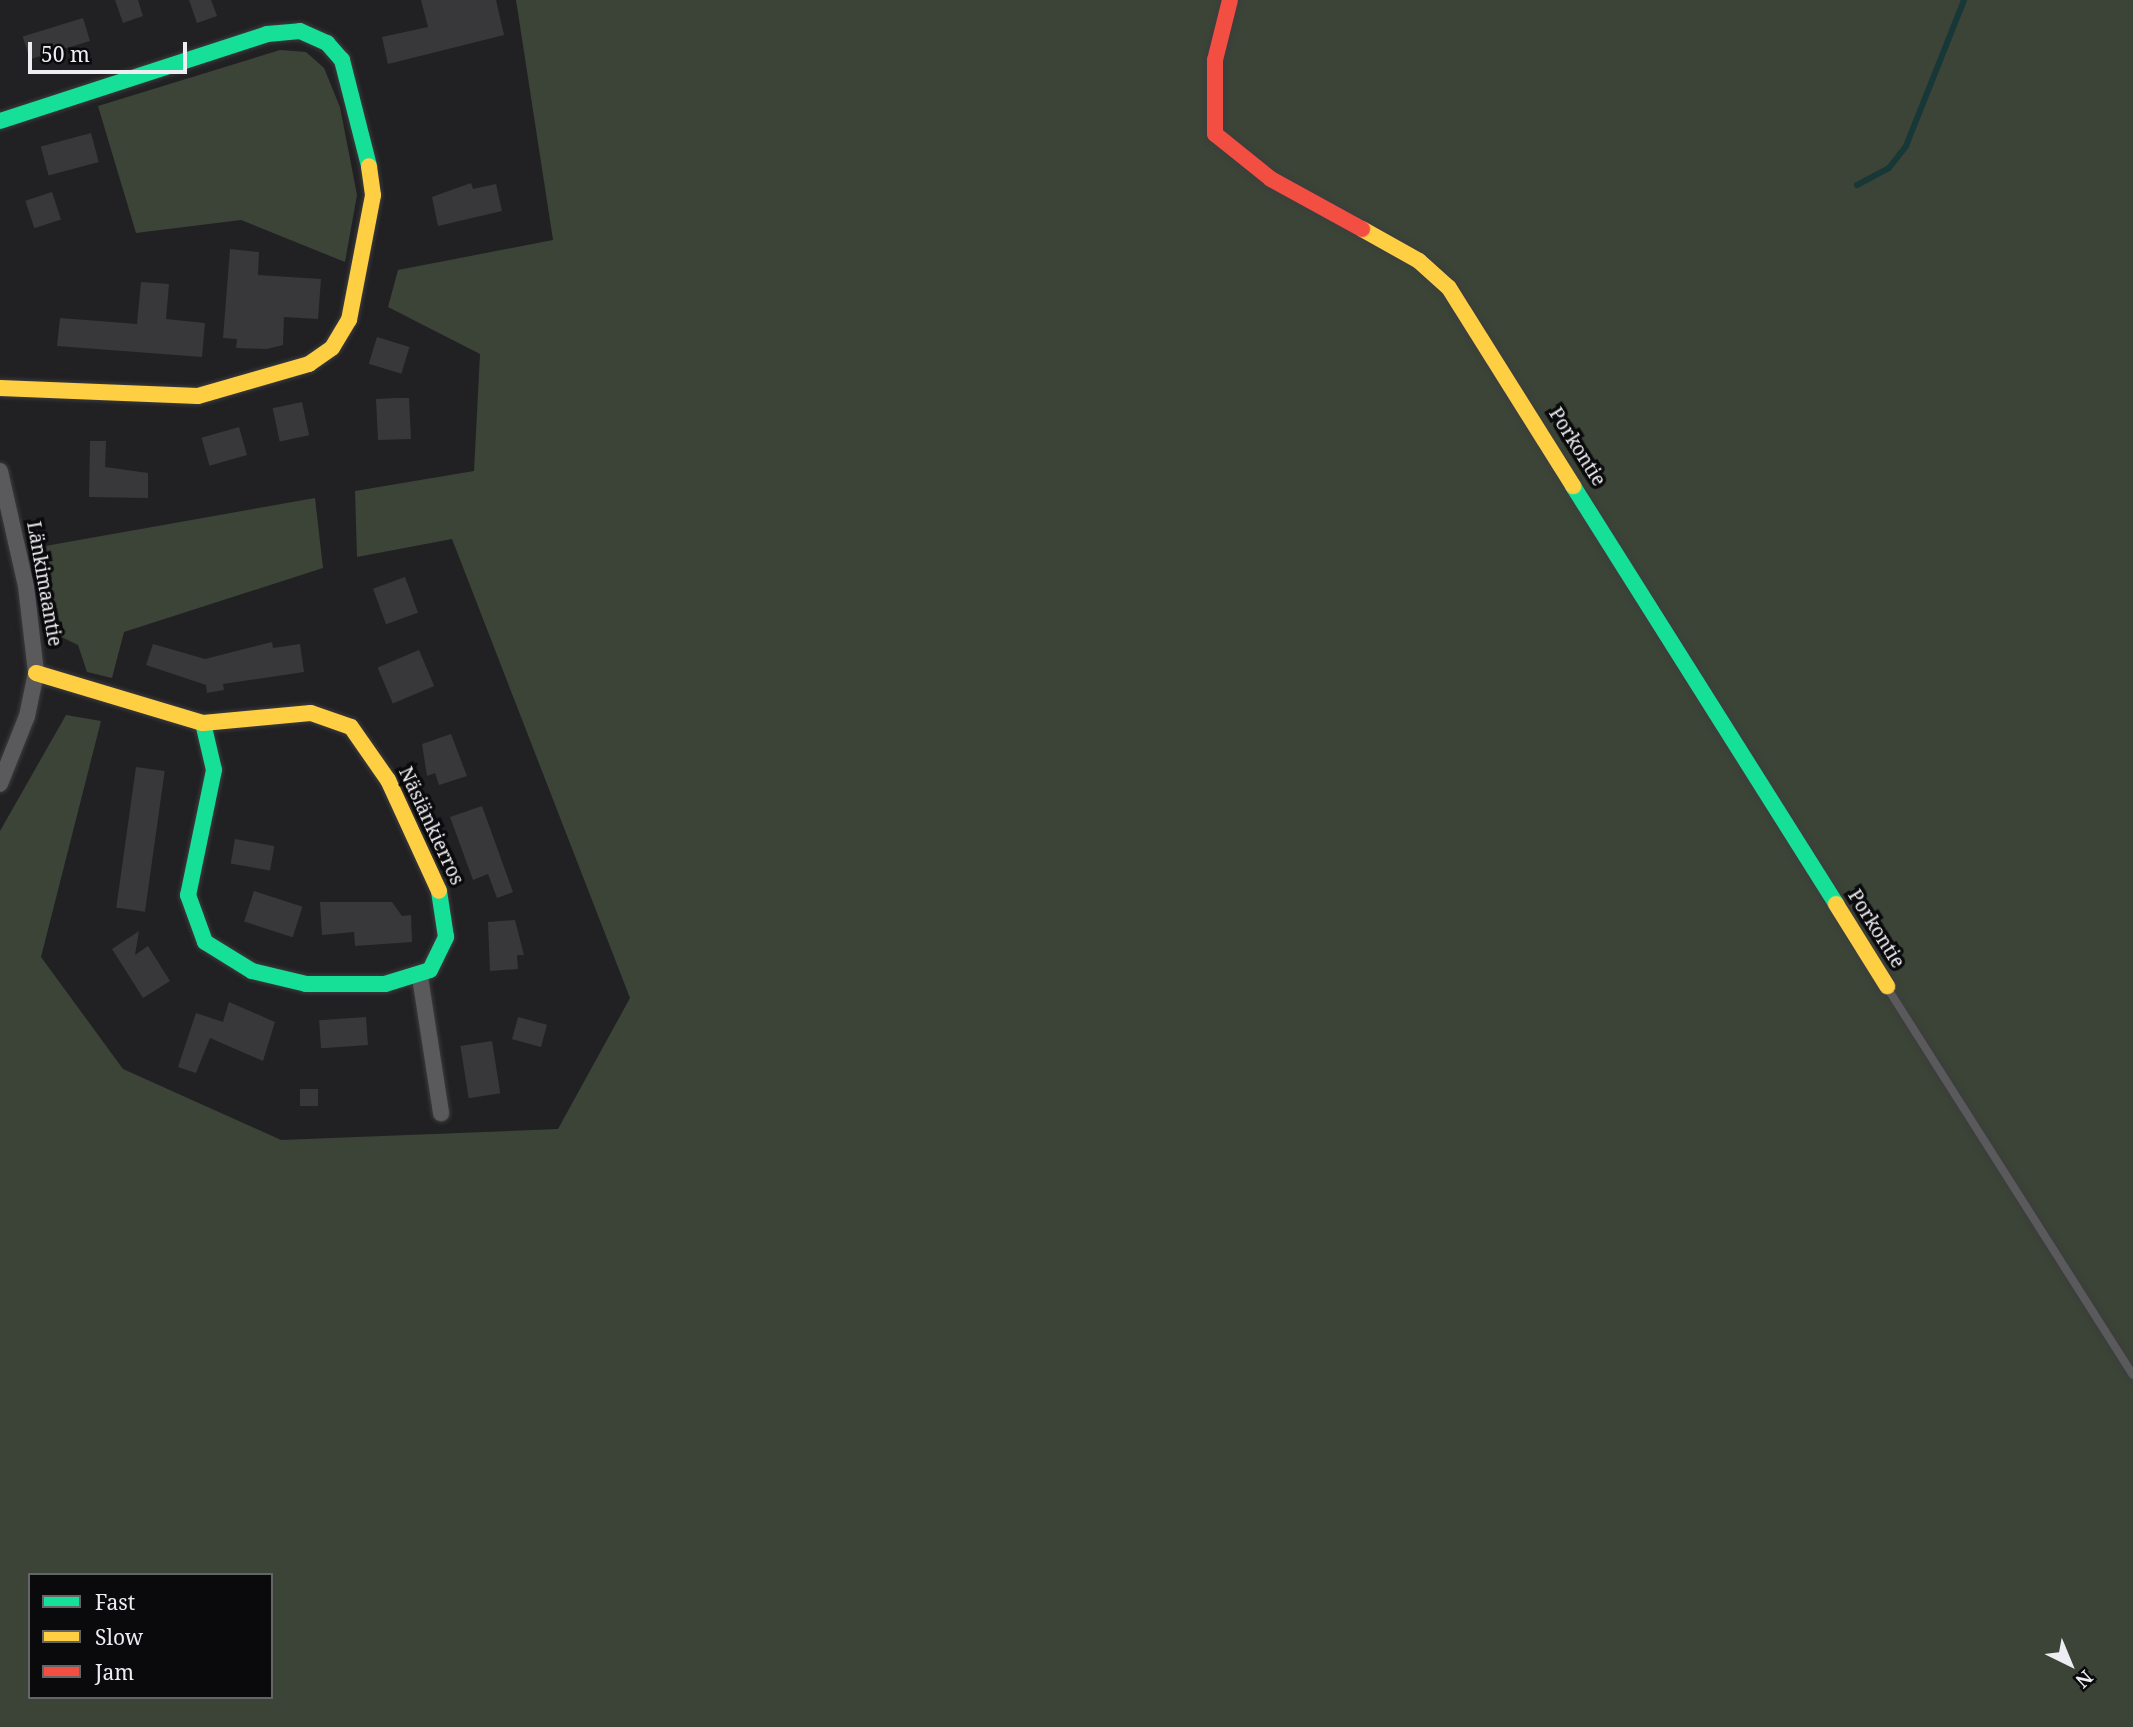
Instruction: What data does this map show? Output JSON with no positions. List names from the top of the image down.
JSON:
{
  "streets": {
    "street": ["Porkontie", "Länkimaantie", "Näsiänkierros"]
  },
  "crossings": [
    ["Länkimaantie", "Näsiänkierros"]
  ],
  "legend": ["Fast", "Slow", "Jam"],
  "scale_bar": "50 m",
  "north": "bottom right"
}
